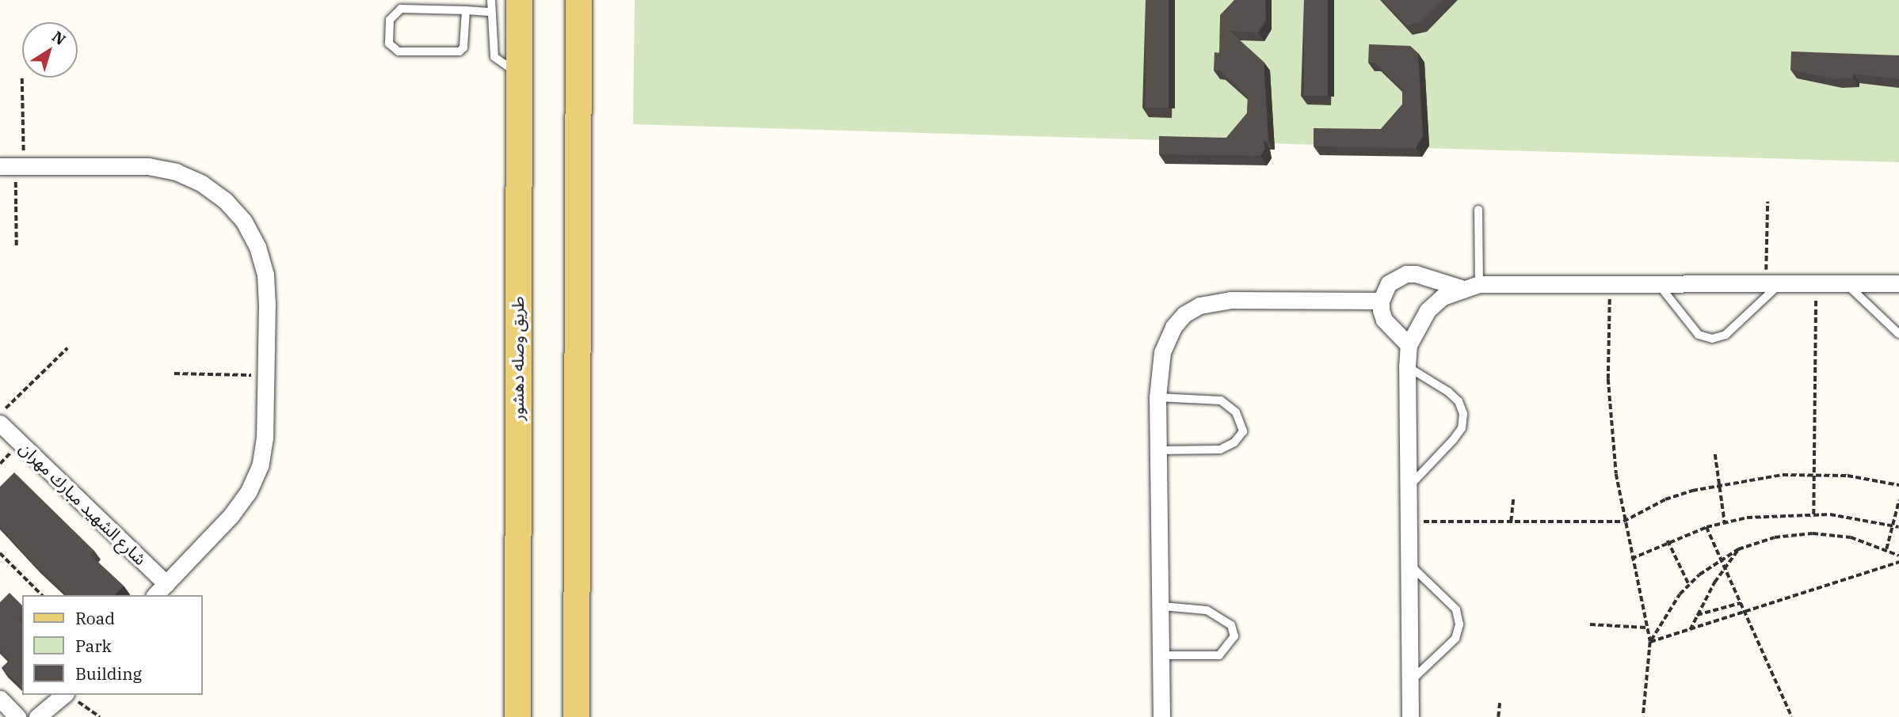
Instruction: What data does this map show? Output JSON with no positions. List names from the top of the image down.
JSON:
{
  "streets": {
    "main road": ["طريق وصله دهشور"],
    "street": ["شارع الشهيد مبارك مهران"]
  },
  "legend": ["Road", "Park", "Building"],
  "north": "top right"
}
